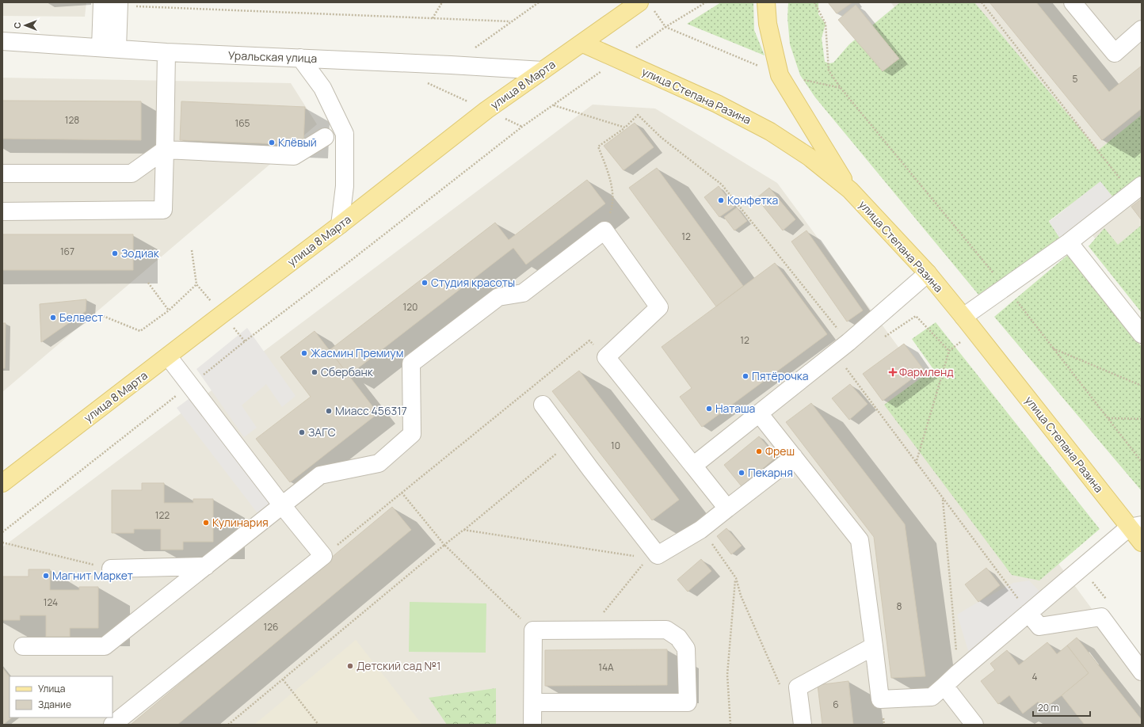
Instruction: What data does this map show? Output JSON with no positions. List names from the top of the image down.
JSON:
{
  "streets": {
    "main road": ["улица 8 Марта", "улица Степана Разина"],
    "street": ["Уральская улица"]
  },
  "crossings": [
    ["Уральская улица", "улица 8 Марта"],
    ["улица 8 Марта", "улица Степана Разина"]
  ],
  "places": {
    "other": [
      "Клёвый",
      "Конфетка",
      "Зодиак",
      "Студия красоты",
      "Белвест",
      "Жасмин Премиум",
      "Сбербанк",
      "Пятёрочка",
      "Наташа",
      "Миасс 456317",
      "ЗАГС",
      "Фреш",
      "Пекарня",
      "Кулинария",
      "Магнит Маркет",
      "Детский сад №1"
    ],
    "health": ["Фармленд"]
  },
  "house_numbers": [
    "5",
    "128",
    "165",
    "12",
    "167",
    "120",
    "12",
    "10",
    "122",
    "124",
    "8",
    "126",
    "14А",
    "4",
    "6"
  ],
  "legend": ["Улица", "Здание"],
  "scale_bar": "20 m",
  "north": "left"
}
